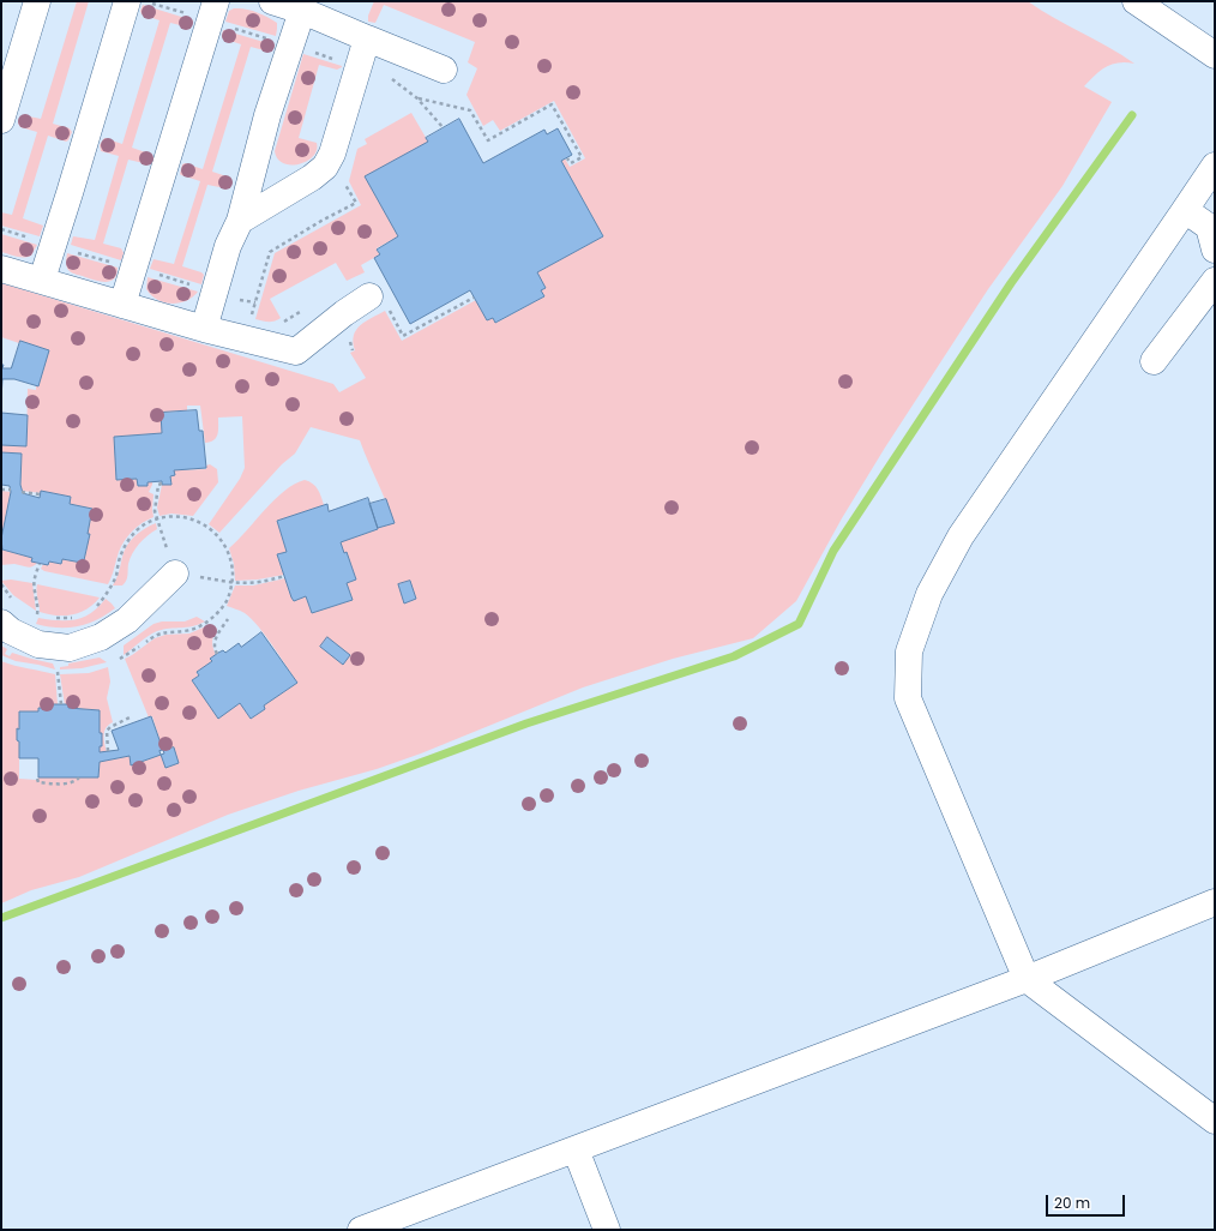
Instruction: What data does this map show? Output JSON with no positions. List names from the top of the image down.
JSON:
{
  "scale_bar": "20 m"
}
